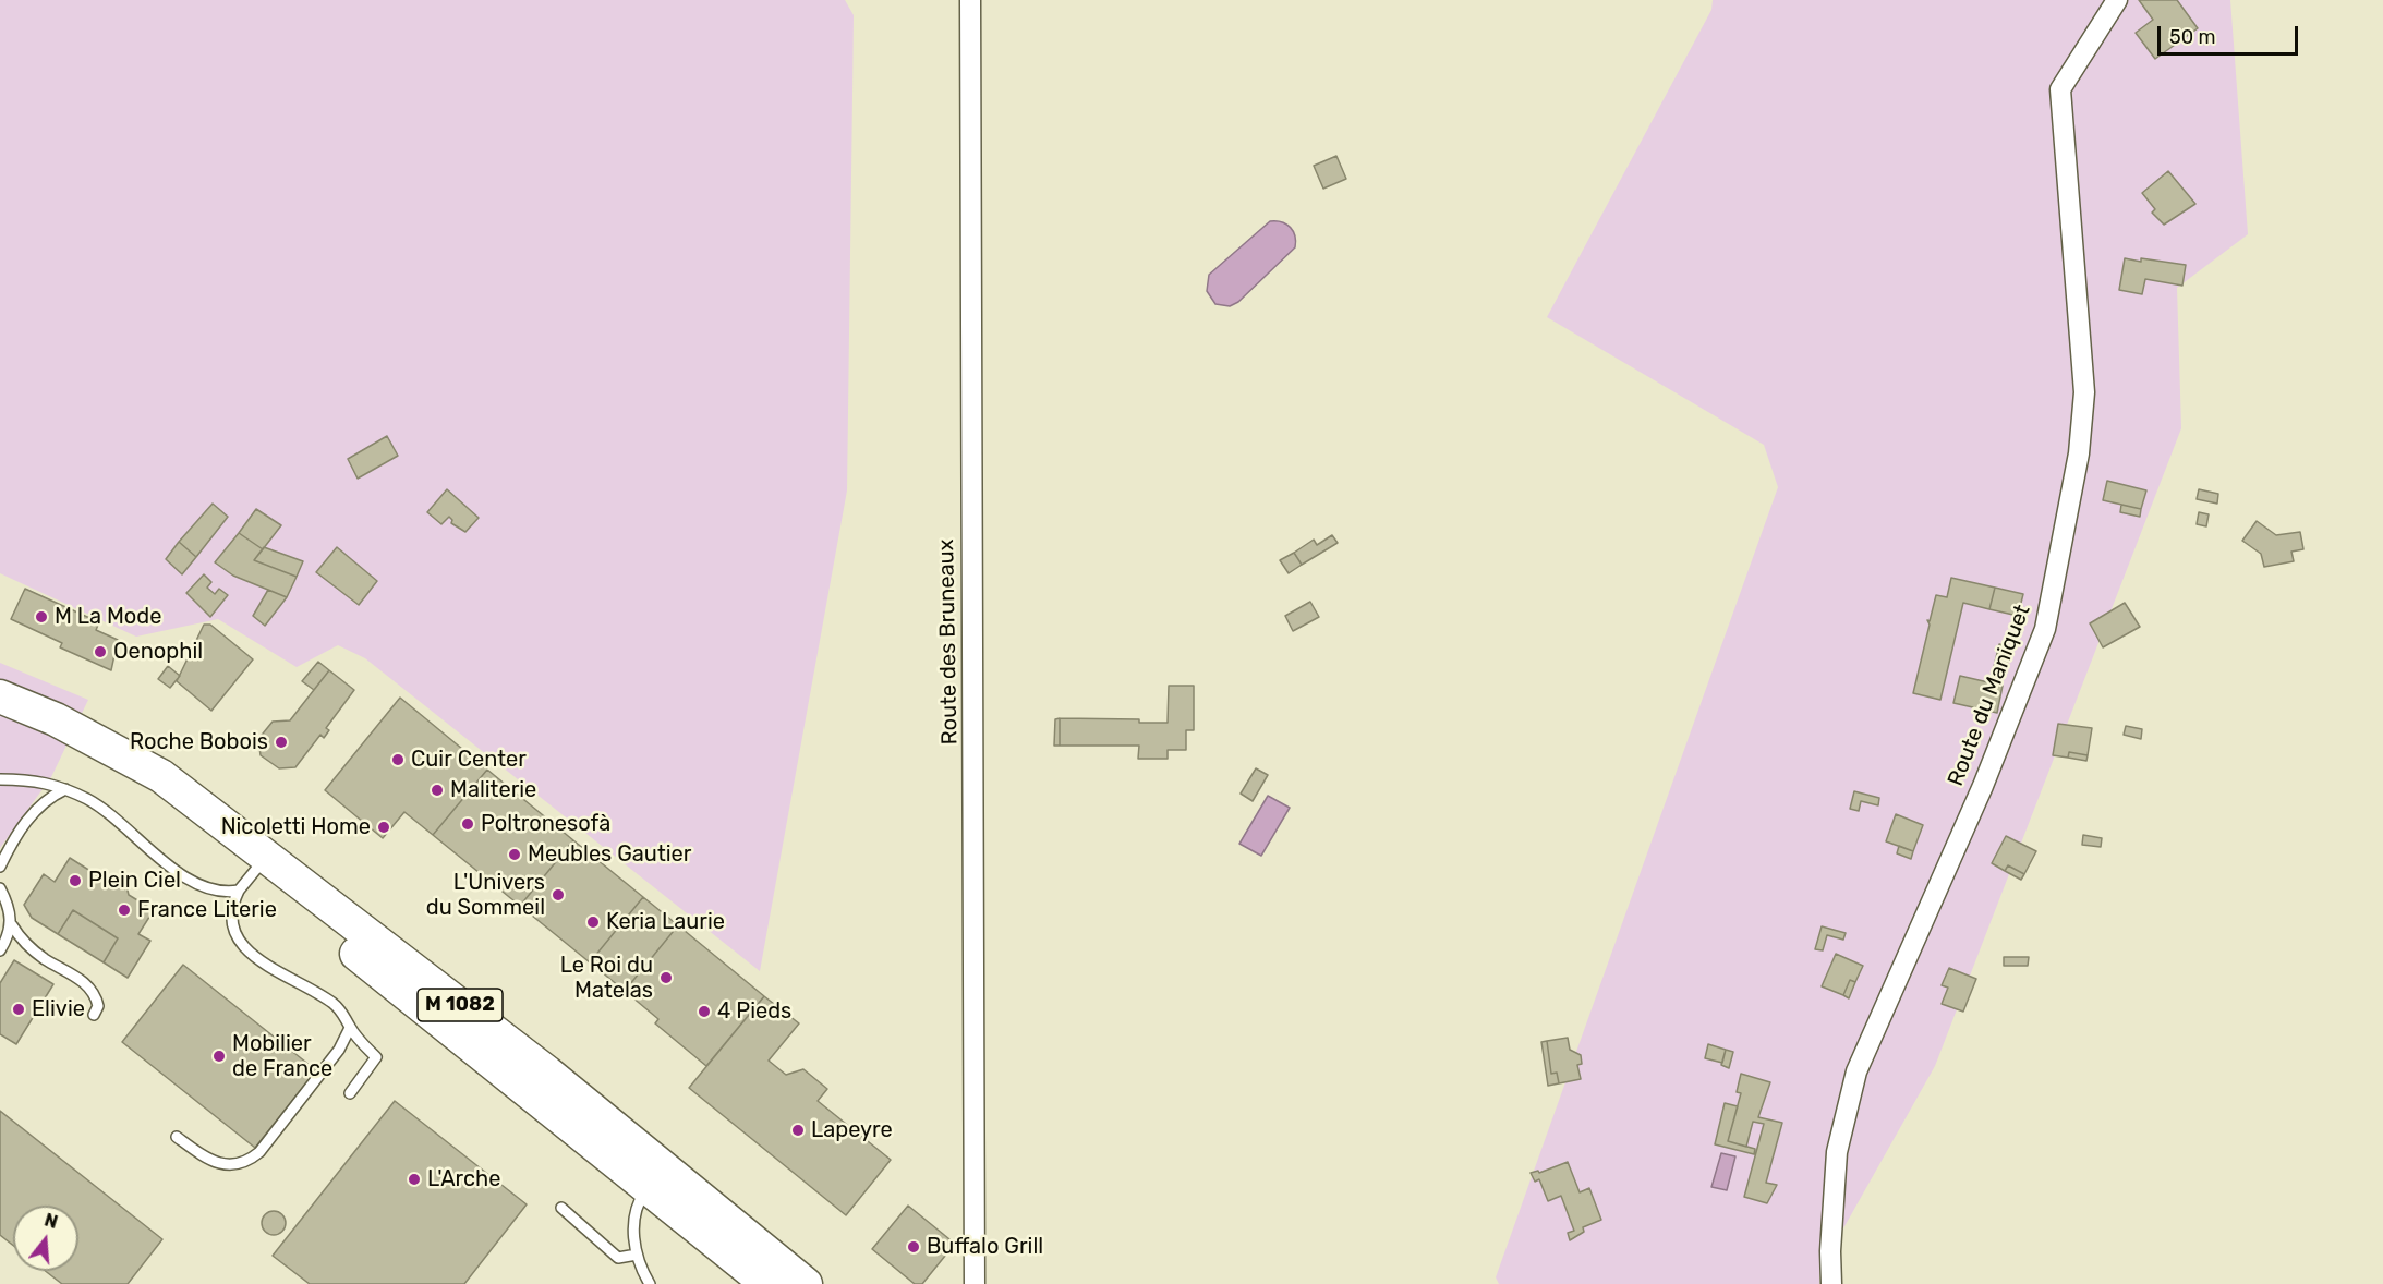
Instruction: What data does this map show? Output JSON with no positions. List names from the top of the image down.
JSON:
{
  "streets": {
    "main road": ["M 1082"],
    "street": ["Route des Bruneaux", "Route du Maniquet"]
  },
  "places": [
    "M La Mode",
    "Oenophil",
    "Roche Bobois",
    "Cuir Center",
    "Maliterie",
    "Poltronesofà",
    "Nicoletti Home",
    "Meubles Gautier",
    "Plein Ciel",
    "L'Univers du Sommeil",
    "France Literie",
    "Keria Laurie",
    "Le Roi du Matelas",
    "Elivie",
    "4 Pieds",
    "Mobilier de France",
    "Lapeyre",
    "L'Arche",
    "Buffalo Grill"
  ],
  "scale_bar": "50 m",
  "north": "top"
}
